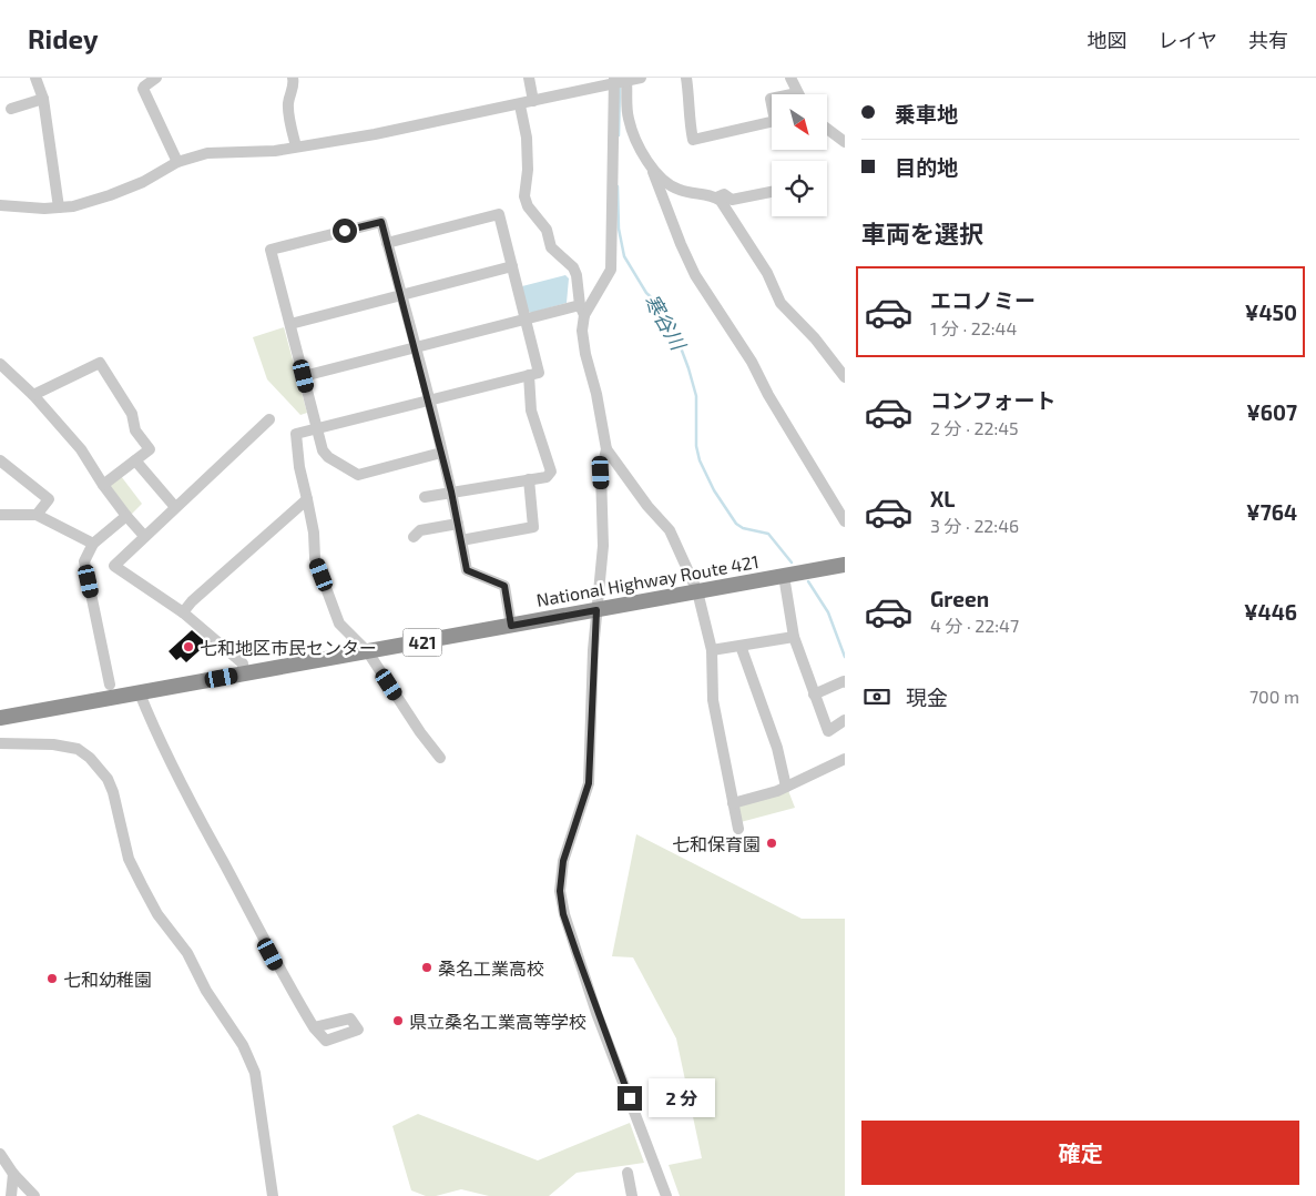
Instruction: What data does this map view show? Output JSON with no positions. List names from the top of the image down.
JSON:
{
  "streets": {
    "highway": ["National Highway Route 421", "421"]
  },
  "water": ["寒谷川"],
  "places": [
    "七和地区市民センター",
    "七和保育園",
    "桑名工業高校",
    "七和幼稚園",
    "県立桑名工業高等学校"
  ],
  "north": "bottom right",
  "page": {
    "header": "Ridey",
    "nav": ["地図", "レイヤ", "共有"],
    "banner": ["乗車地", "目的地"],
    "heading": "車両を選択",
    "list": [
      {
        "name": "エコノミー",
        "note": "1 分 · 22:44",
        "value": "¥450"
      },
      {
        "name": "コンフォート",
        "note": "2 分 · 22:45",
        "value": "¥607"
      },
      {
        "name": "XL",
        "note": "3 分 · 22:46",
        "value": "¥764"
      },
      {
        "name": "Green",
        "note": "4 分 · 22:47",
        "value": "¥446"
      }
    ],
    "pay": ["現金", "700 m"],
    "bubble": "2 分",
    "buttons": "確定"
  }
}
